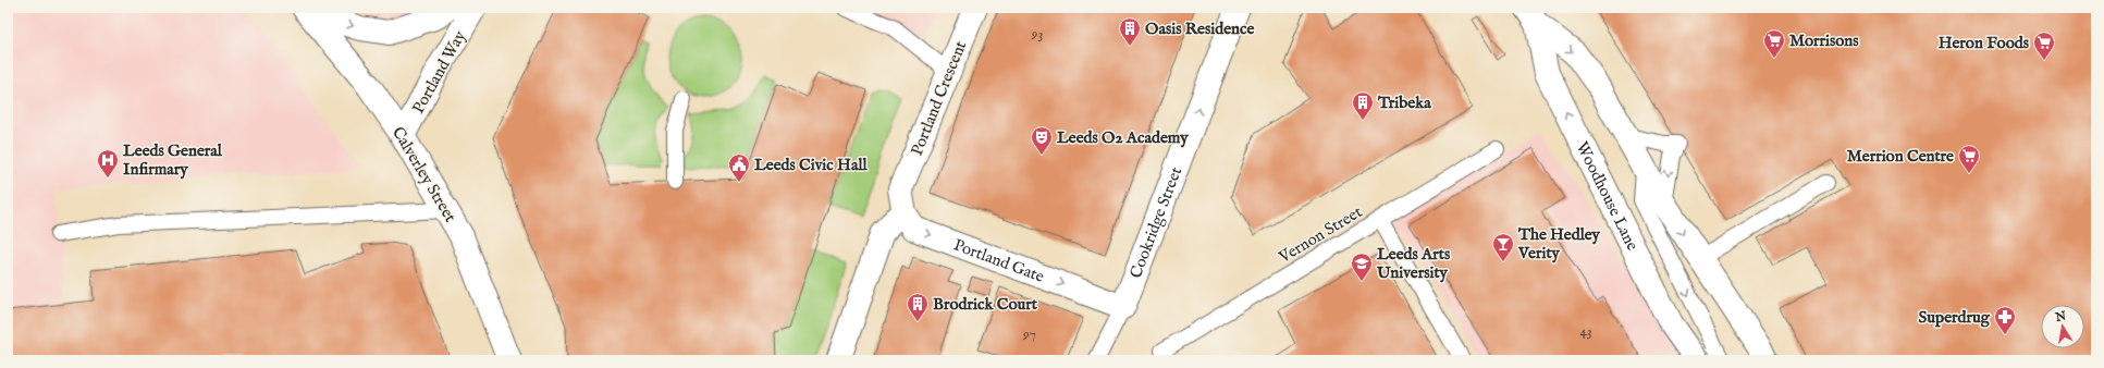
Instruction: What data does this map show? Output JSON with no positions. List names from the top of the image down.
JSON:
{
  "streets": {
    "street": [
      "Portland Way",
      "Portland Crescent",
      "Calverley Street",
      "Woodhouse Lane",
      "Cookridge Street",
      "Portland Gate"
    ],
    "lane": ["Vernon Street"]
  },
  "crossings": [
    ["Portland Way", "Calverley Street"],
    ["Portland Crescent", "Portland Gate"],
    ["Cookridge Street", "Portland Gate"]
  ],
  "one_way": ["Portland Way", "Cookridge Street", "Portland Gate"],
  "places": {
    "building": ["Oasis Residence", "Tribeka", "Brodrick Court"],
    "supermarket": ["Morrisons", "Heron Foods", "Merrion Centre"],
    "theatre": ["Leeds O2 Academy"],
    "hospital": ["Leeds General Infirmary"],
    "public building": ["Leeds Civic Hall"],
    "bar": ["The Hedley Verity"],
    "school or university": ["Leeds Arts University"],
    "pharmacy": ["Superdrug"]
  },
  "house_numbers": ["93", "43", "97"],
  "north": "top"
}
